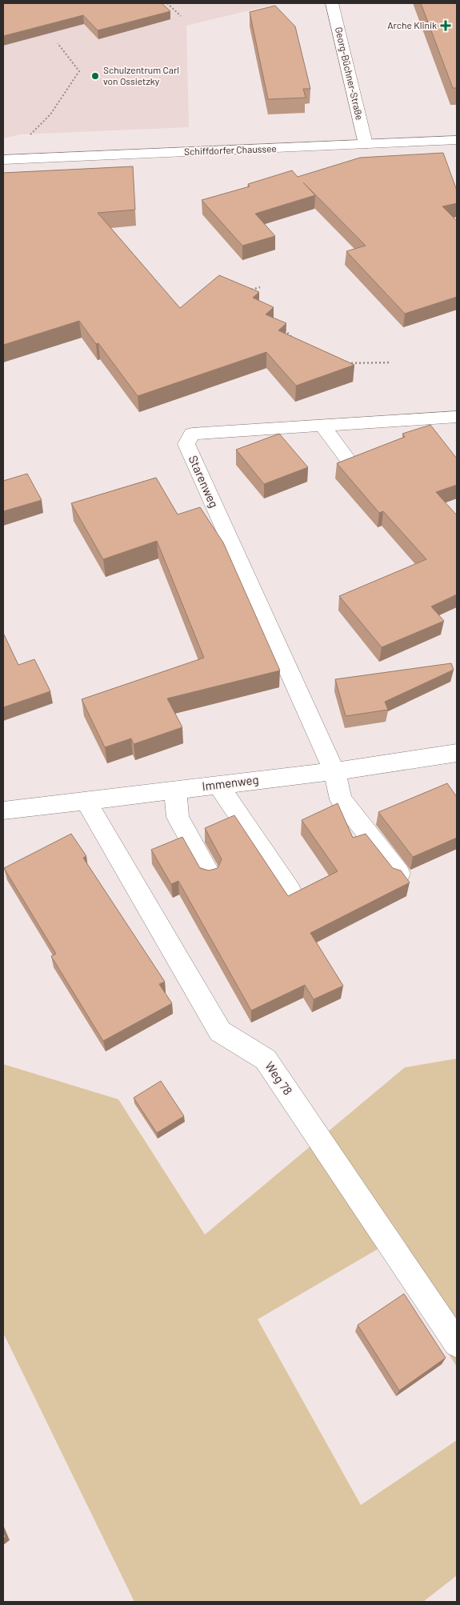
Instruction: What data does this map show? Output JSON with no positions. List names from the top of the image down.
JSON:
{
  "streets": {
    "street": [
      "Georg-Büchner-Straße",
      "Schiffdorfer Chaussee",
      "Starenweg",
      "Immenweg",
      "Weg 78"
    ]
  },
  "crossings": [
    ["Georg-Büchner-Straße", "Schiffdorfer Chaussee"],
    ["Starenweg", "Immenweg"],
    ["Immenweg", "Weg 78"]
  ],
  "places": {
    "health": ["Arche Klinik"],
    "other": ["Schulzentrum Carl von Ossietzky"]
  }
}
